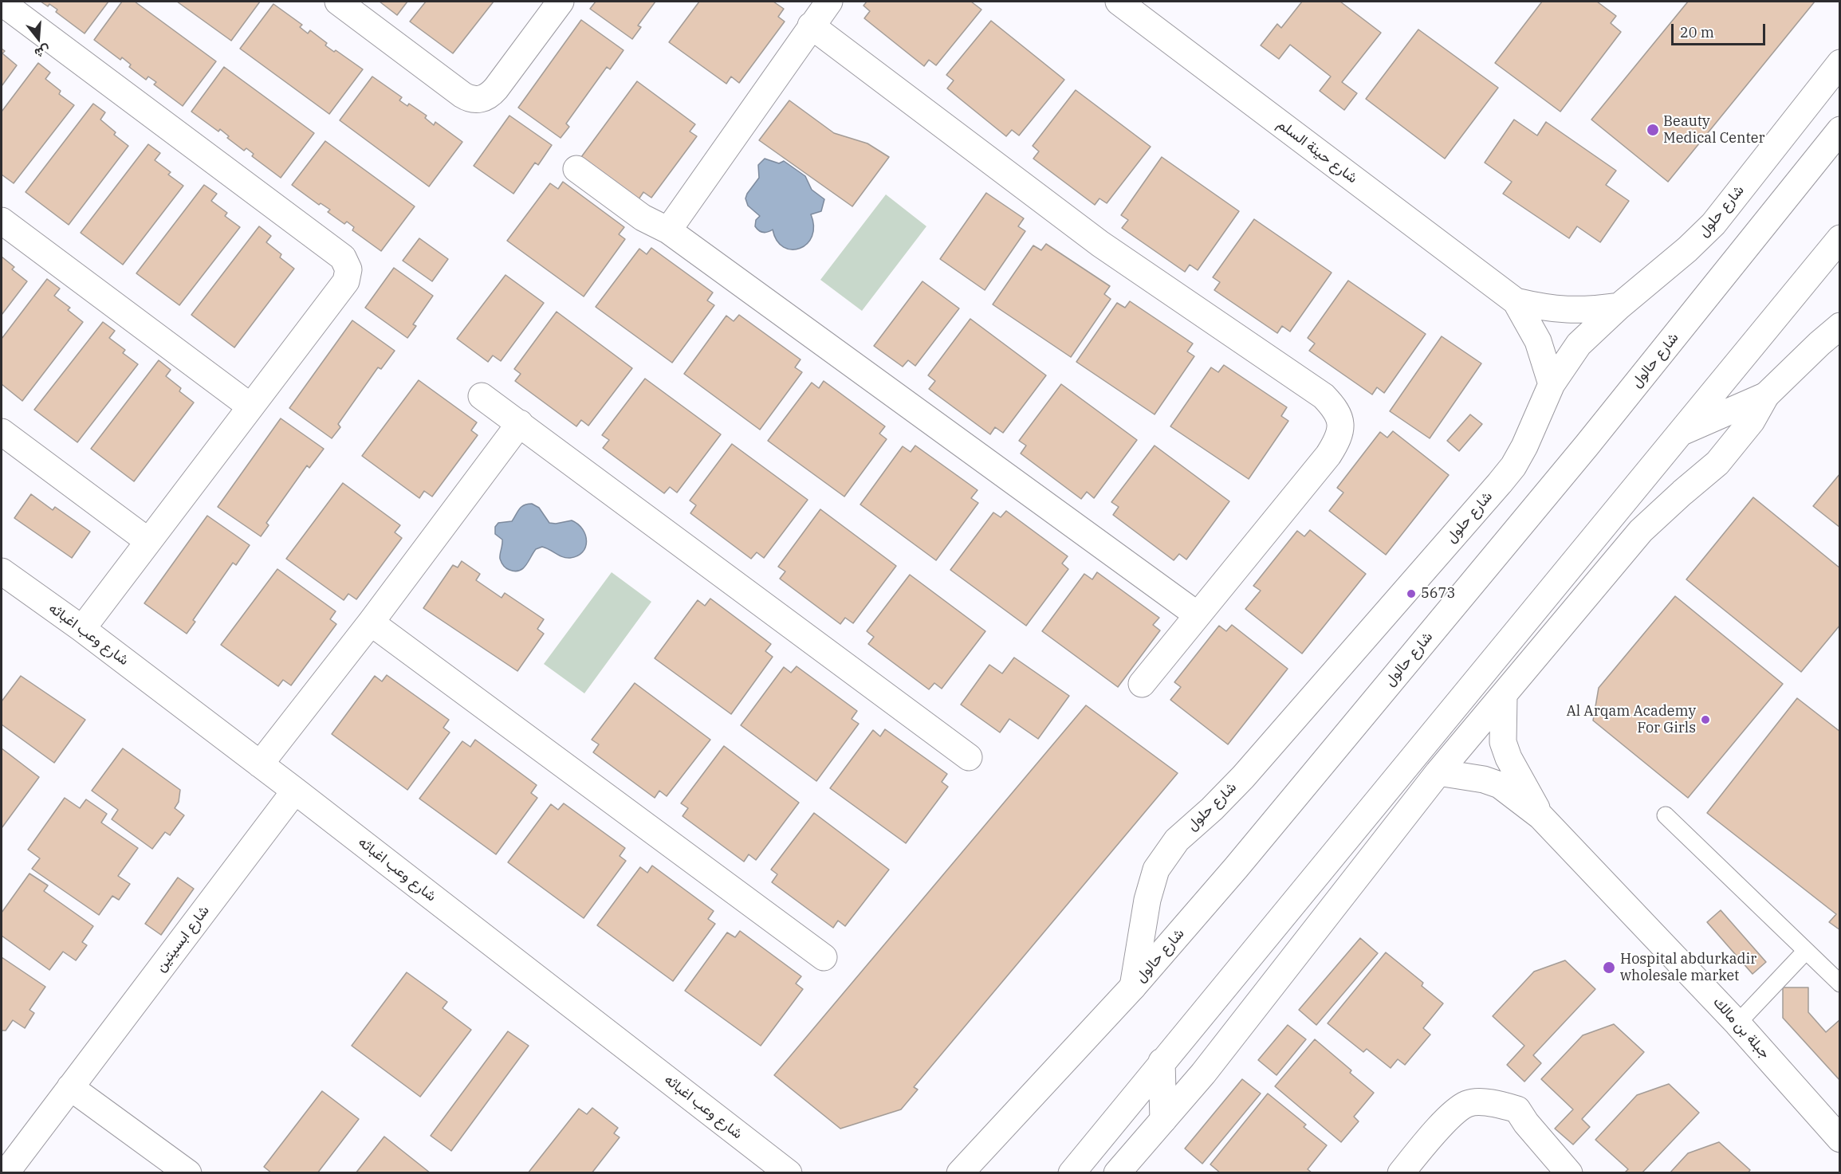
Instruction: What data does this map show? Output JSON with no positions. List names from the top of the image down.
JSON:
{
  "streets": {
    "street": [
      "شارع حينة السلم",
      "شارع حلول",
      "شارع حالول",
      "شارع وعب اغباثه",
      "شارع ابسيتين",
      "جبلة بن مالك"
    ]
  },
  "crossings": [
    ["شارع حينة السلم", "شارع حلول"],
    ["شارع حلول", "شارع حالول"],
    ["شارع وعب اغباثه", "شارع ابسيتين"]
  ],
  "places": [
    "Beauty Medical Center",
    "5673",
    "Al Arqam Academy For Girls",
    "Hospital abdurkadir wholesale market"
  ],
  "scale_bar": "20 m",
  "north": "bottom"
}
